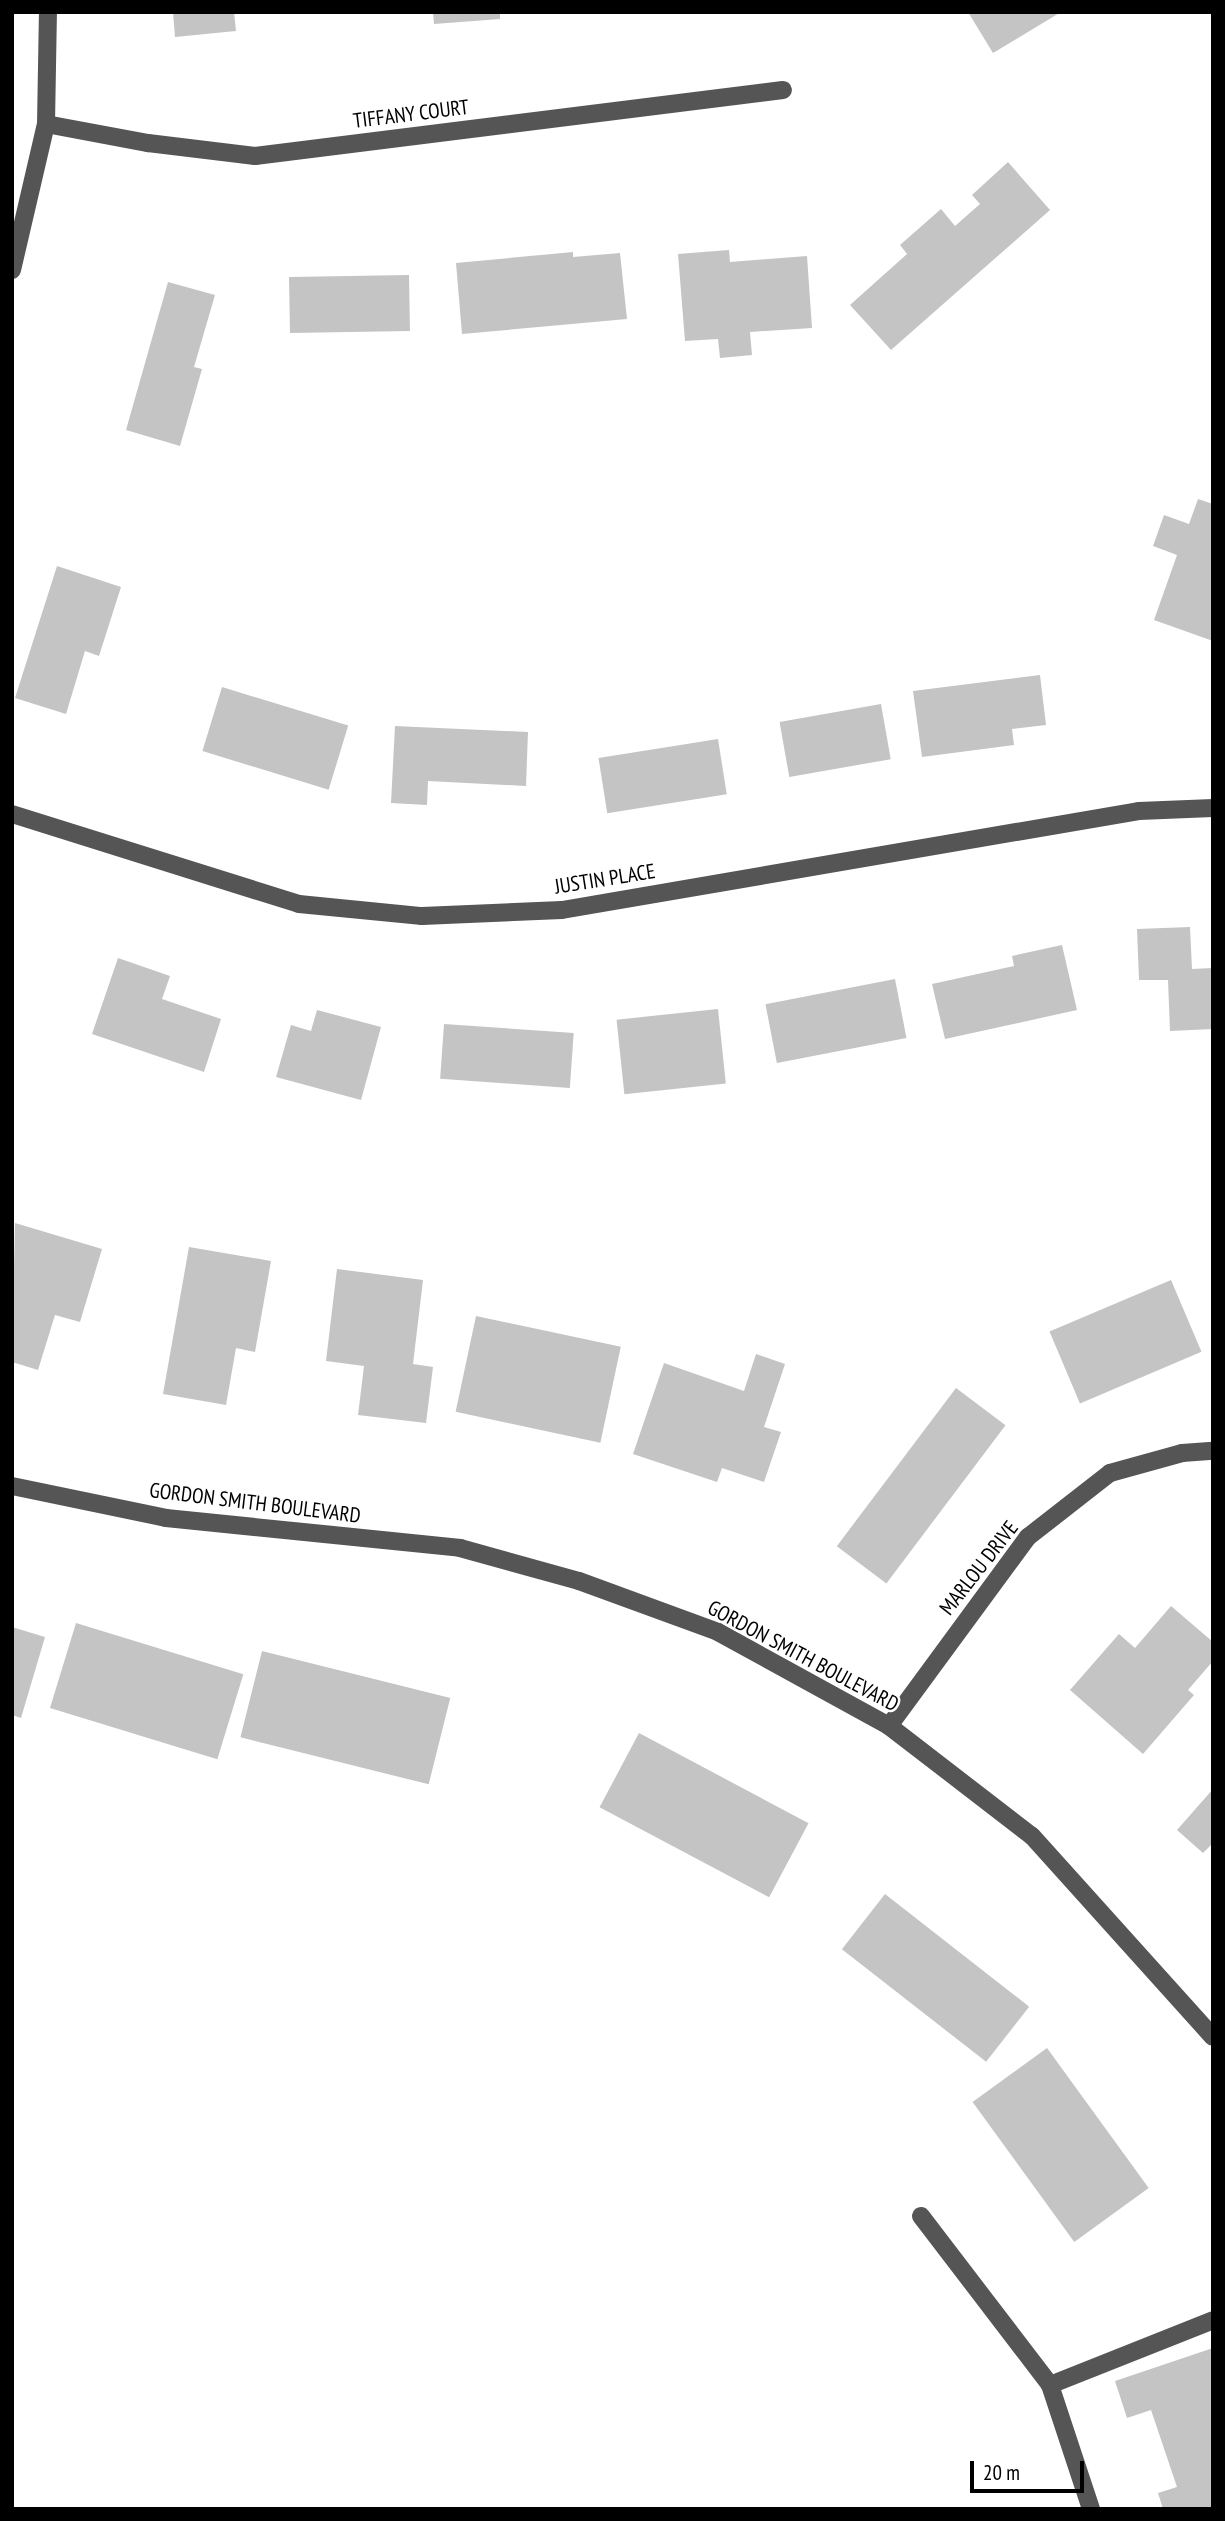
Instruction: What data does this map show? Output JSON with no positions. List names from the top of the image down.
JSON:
{
  "streets": {
    "street": [
      "TIFFANY COURT",
      "JUSTIN PLACE",
      "GORDON SMITH BOULEVARD",
      "MARLOU DRIVE"
    ]
  },
  "crossings": [
    ["GORDON SMITH BOULEVARD", "MARLOU DRIVE"]
  ],
  "scale_bar": "20 m"
}
